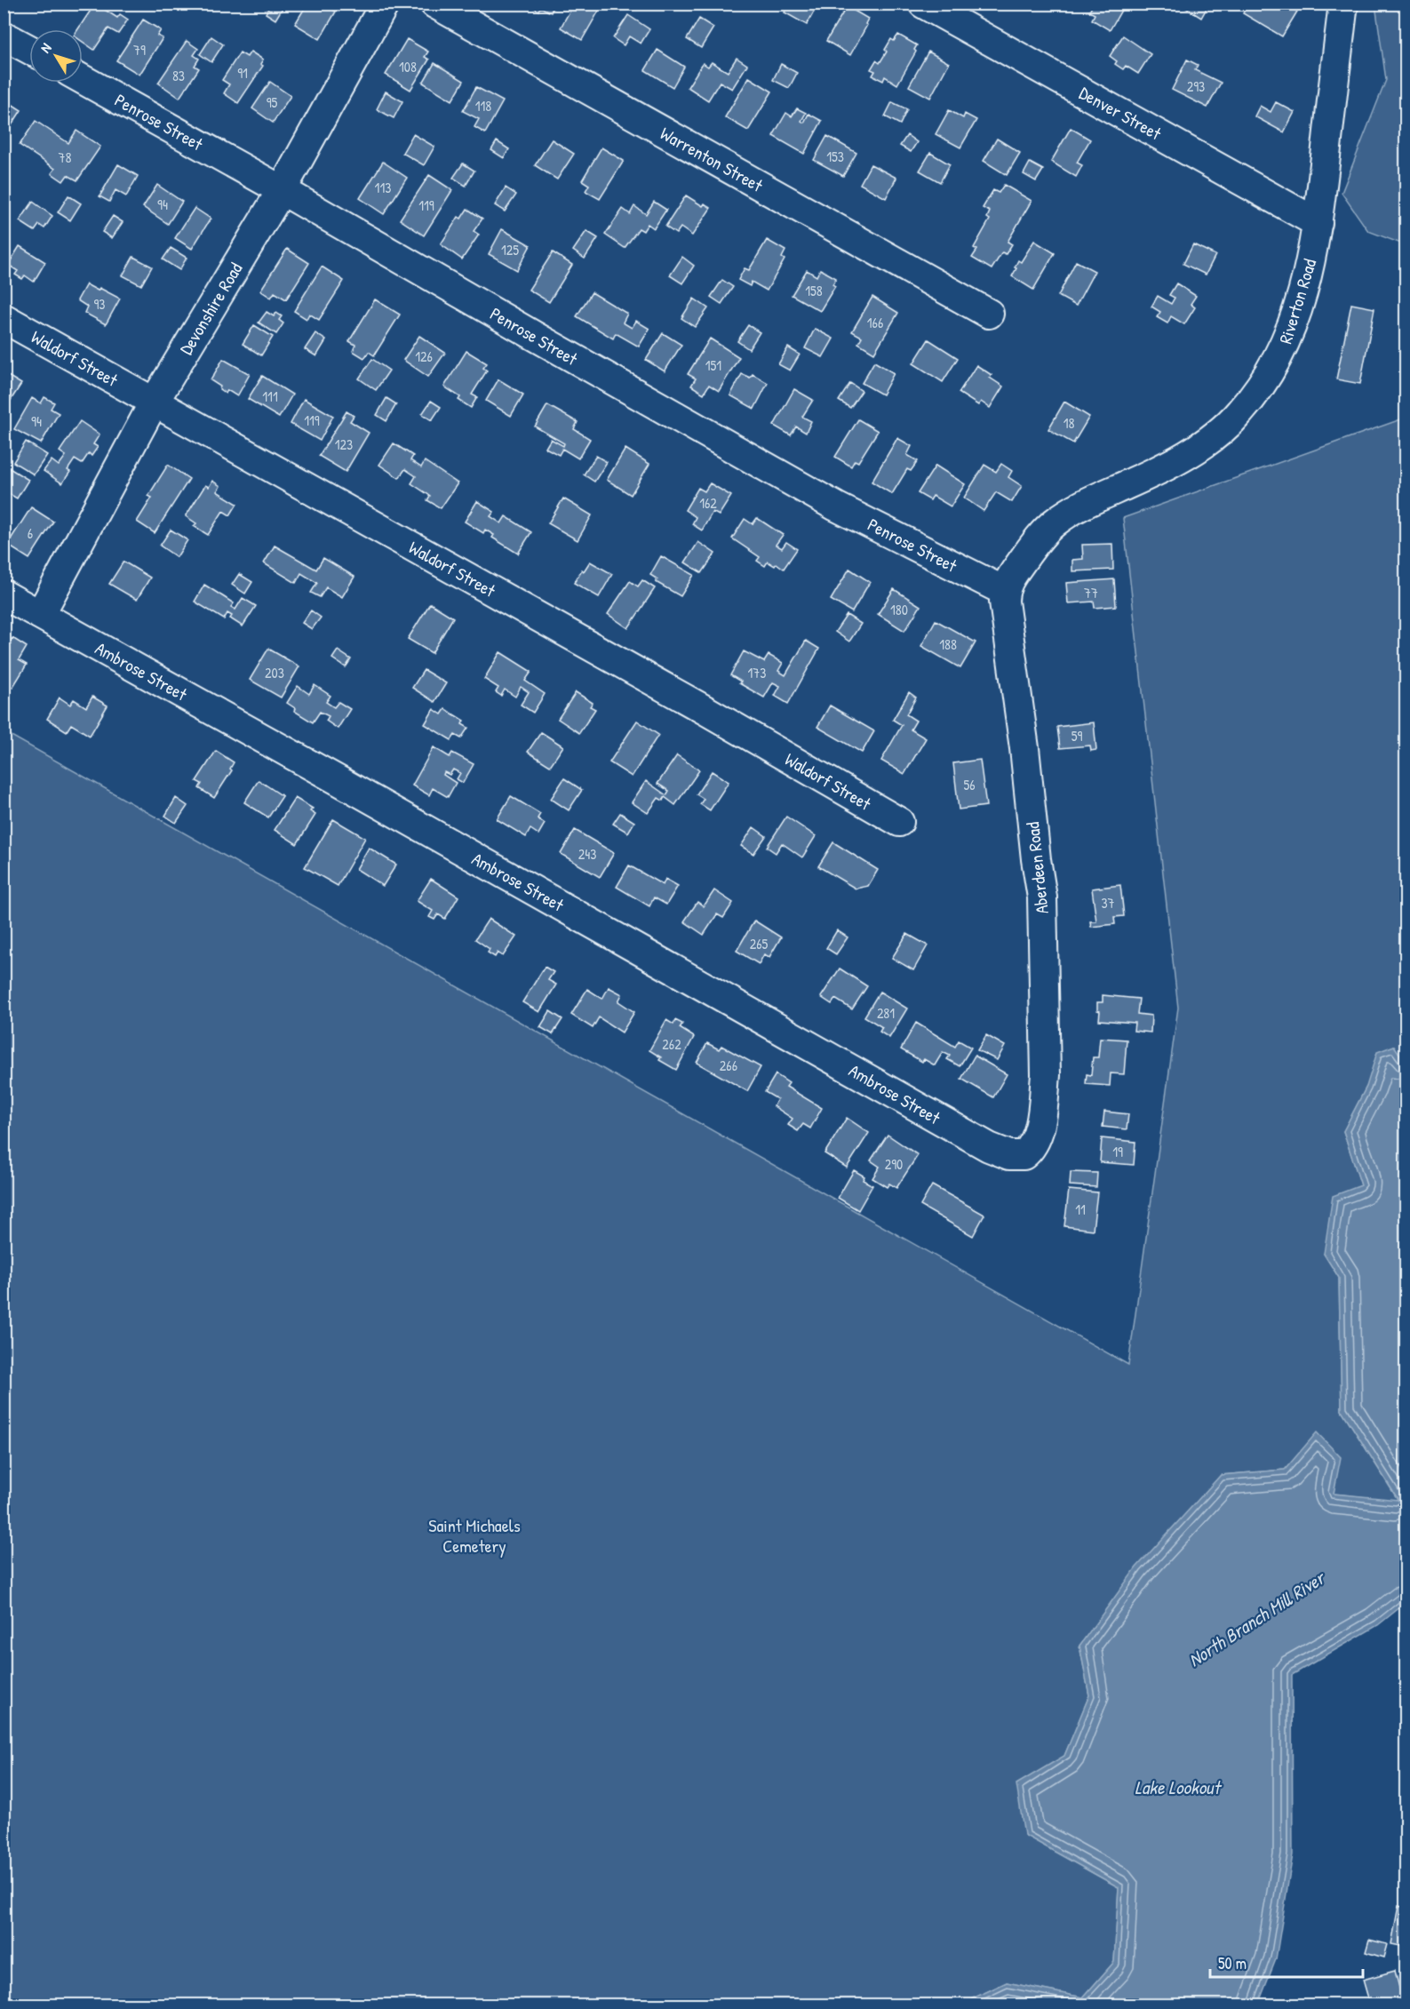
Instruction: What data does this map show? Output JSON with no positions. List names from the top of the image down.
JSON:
{
  "streets": {
    "street": [
      "Denver Street",
      "Penrose Street",
      "Warrenton Street",
      "Riverton Road",
      "Devonshire Road",
      "Waldorf Street",
      "Ambrose Street",
      "Aberdeen Road"
    ]
  },
  "crossings": [
    ["Denver Street", "Riverton Road"],
    ["Penrose Street", "Riverton Road"],
    ["Penrose Street", "Devonshire Road"],
    ["Penrose Street", "Aberdeen Road"],
    ["Riverton Road", "Aberdeen Road"],
    ["Devonshire Road", "Waldorf Street"],
    ["Devonshire Road", "Ambrose Street"],
    ["Ambrose Street", "Aberdeen Road"]
  ],
  "water": ["North Branch Mill River", "Lake Lookout"],
  "parks": ["Saint Michaels Cemetery"],
  "house_numbers": [
    "79",
    "108",
    "91",
    "83",
    "293",
    "95",
    "118",
    "153",
    "78",
    "113",
    "94",
    "119",
    "125",
    "158",
    "93",
    "166",
    "126",
    "151",
    "111",
    "119",
    "94",
    "18",
    "123",
    "162",
    "6",
    "77",
    "180",
    "188",
    "203",
    "173",
    "59",
    "56",
    "243",
    "37",
    "265",
    "281",
    "262",
    "266",
    "19",
    "290",
    "11"
  ],
  "scale_bar": "50 m",
  "north": "top left"
}
